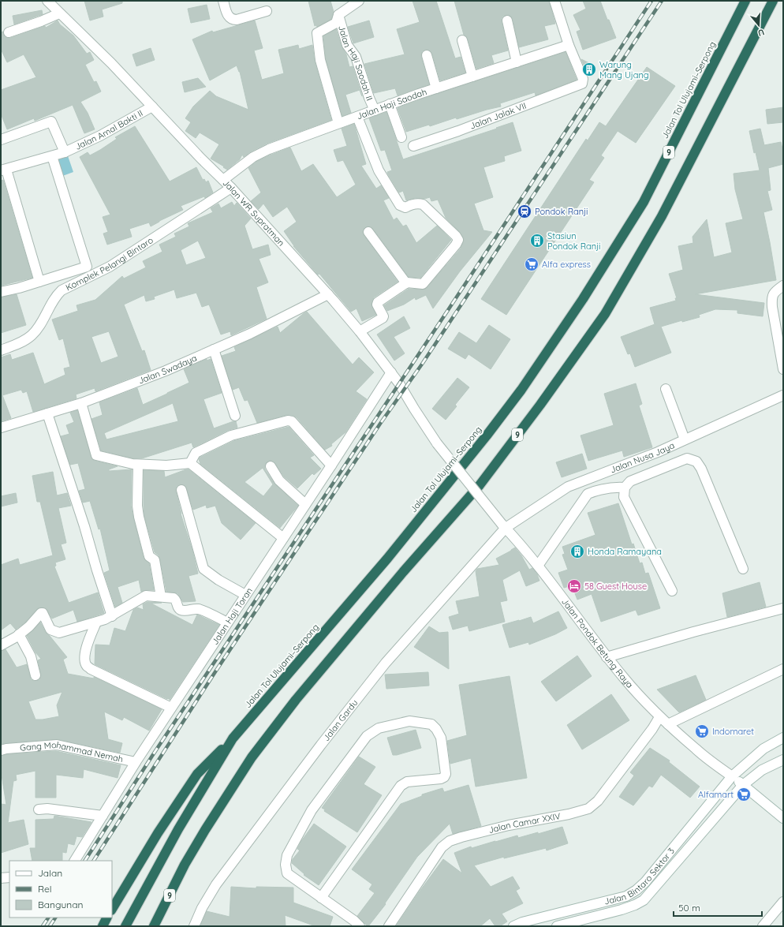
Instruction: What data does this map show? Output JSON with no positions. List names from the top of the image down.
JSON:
{
  "streets": {
    "highway": ["Jalan Tol Ulujami–Serpong", "9"],
    "street": [
      "Jalan Haji Saodah II",
      "Jalan Haji Saodah",
      "Jalan Jalak VII",
      "Jalan Amal Bakti II",
      "Jalan WR Supratman",
      "Komplek Pelangi Bintaro",
      "Jalan Swadaya",
      "Jalan Nusa Jaya",
      "Jalan Haji Toran",
      "Jalan Pondok Betung Raya",
      "Jalan Gardu",
      "Gang Mohammad Nemah",
      "Jalan Camar XXIV",
      "Jalan Bintaro Sektor 3"
    ]
  },
  "crossings": [
    ["Jalan Haji Saodah II", "Jalan Haji Saodah"],
    ["Jalan Haji Saodah", "Jalan Jalak VII"],
    ["Jalan Haji Saodah", "Jalan WR Supratman"],
    ["Jalan Amal Bakti II", "Jalan WR Supratman"],
    ["Jalan WR Supratman", "Komplek Pelangi Bintaro"],
    ["Jalan WR Supratman", "Jalan Swadaya"],
    ["Jalan WR Supratman", "Jalan Haji Toran"],
    ["Jalan WR Supratman", "Jalan Pondok Betung Raya"],
    ["Jalan Nusa Jaya", "Jalan Pondok Betung Raya"],
    ["Jalan Nusa Jaya", "Jalan Gardu"],
    ["Jalan Haji Toran", "Gang Mohammad Nemah"],
    ["Jalan Pondok Betung Raya", "Jalan Gardu"],
    ["Jalan Pondok Betung Raya", "Jalan Camar XXIV"],
    ["Jalan Pondok Betung Raya", "Jalan Bintaro Sektor 3"]
  ],
  "places": {
    "building": ["Warung Mang Ujang", "Stasiun Pondok Ranji", "Honda Ramayana"],
    "station": ["Pondok Ranji"],
    "supermarket": ["Alfa express", "Indomaret", "Alfamart"],
    "hotel": ["58 Guest House"]
  },
  "legend": ["Jalan", "Rel", "Bangunan"],
  "scale_bar": "50 m",
  "north": "bottom"
}
